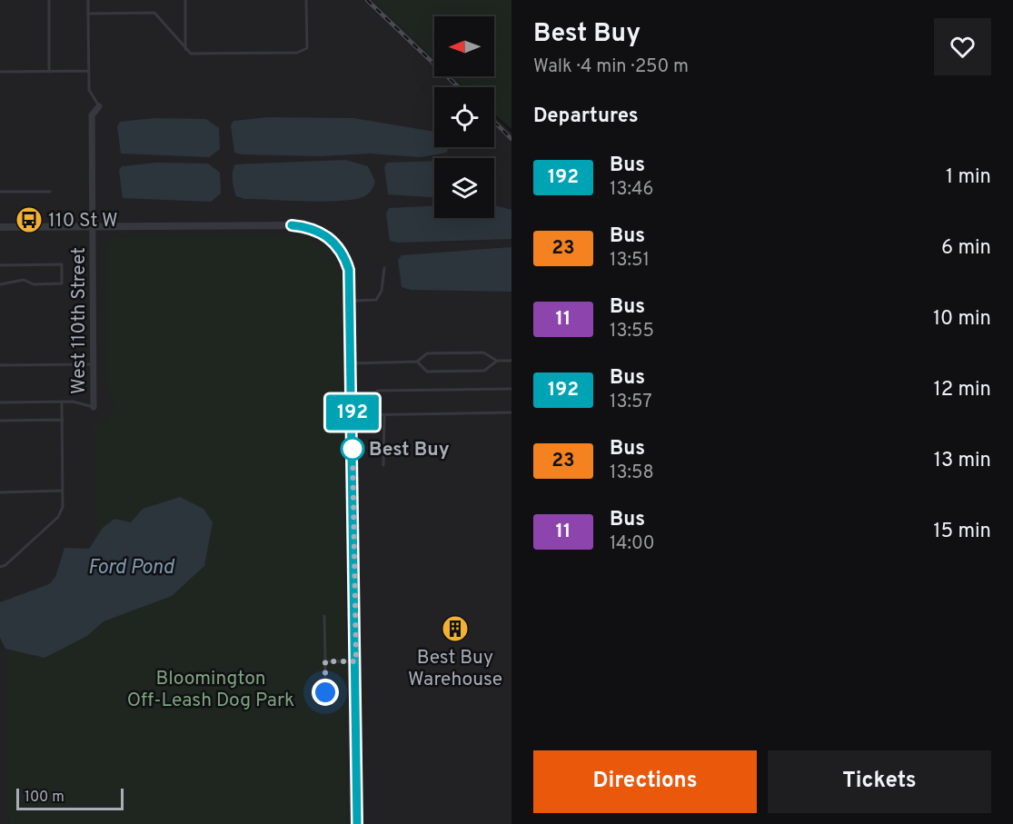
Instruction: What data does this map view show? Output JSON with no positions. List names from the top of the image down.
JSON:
{
  "streets": {
    "street": ["West 110th Street"]
  },
  "water": ["Ford Pond"],
  "parks": ["Bloomington Off-Leash Dog Park"],
  "places": {
    "bus stop": ["110 St W"],
    "other": ["Best Buy"],
    "building": ["Best Buy Warehouse"]
  },
  "lines": ["bus line 192"],
  "scale_bar": "100 m",
  "north": "left",
  "page": {
    "on_map": "192",
    "heading": [
      ["Best Buy", "Walk · 4 min · 250 m"],
      "Departures"
    ],
    "list": [
      {
        "mark": "192",
        "name": "Bus",
        "note": "13:46",
        "value": "1 min"
      },
      {
        "mark": "23",
        "name": "Bus",
        "note": "13:51",
        "value": "6 min"
      },
      {
        "mark": "11",
        "name": "Bus",
        "note": "13:55",
        "value": "10 min"
      },
      {
        "mark": "192",
        "name": "Bus",
        "note": "13:57",
        "value": "12 min"
      },
      {
        "mark": "23",
        "name": "Bus",
        "note": "13:58",
        "value": "13 min"
      },
      {
        "mark": "11",
        "name": "Bus",
        "note": "14:00",
        "value": "15 min"
      }
    ],
    "buttons": ["Directions", "Tickets"],
    "scale": "100 m"
  }
}
